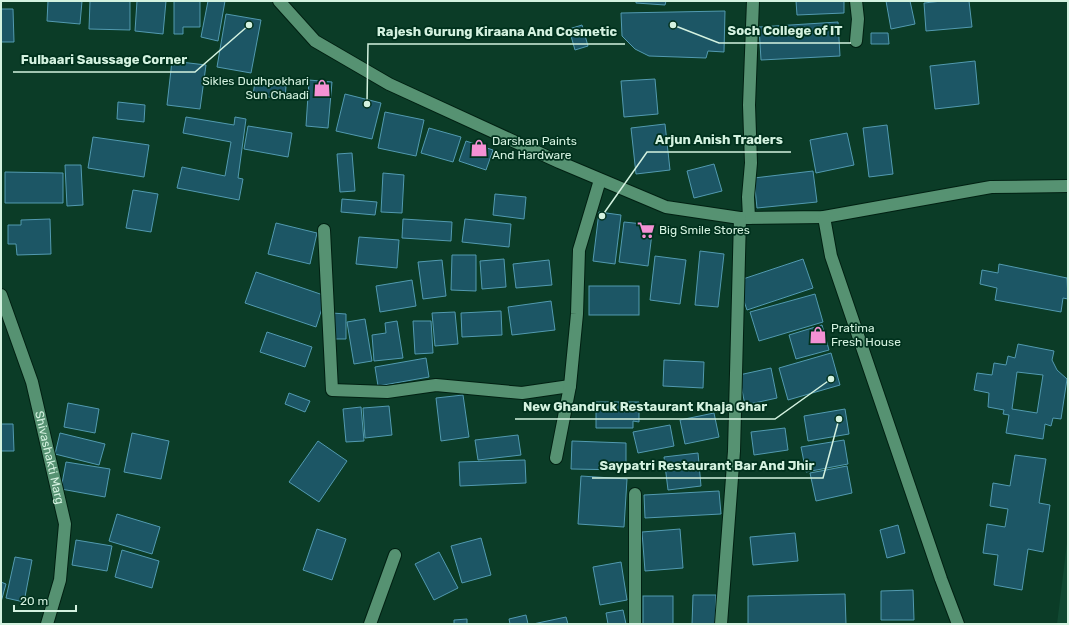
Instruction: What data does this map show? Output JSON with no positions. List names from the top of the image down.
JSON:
{
  "streets": {
    "street": ["Shivashakti Marg"]
  },
  "places": {
    "other": [
      "Fulbaari Saussage Corner",
      "Soch College of IT",
      "Rajesh Gurung Kiraana And Cosmetic",
      "Arjun Anish Traders",
      "New Ghandruk Restaurant Khaja Ghar",
      "Saypatri Restaurant Bar And Jhir"
    ],
    "shop": ["Sikles Dudhpokhari Sun Chaadi", "Darshan Paints And Hardware", "Pratima Fresh House"],
    "supermarket": ["Big Smile Stores"]
  },
  "scale_bar": "20 m"
}
